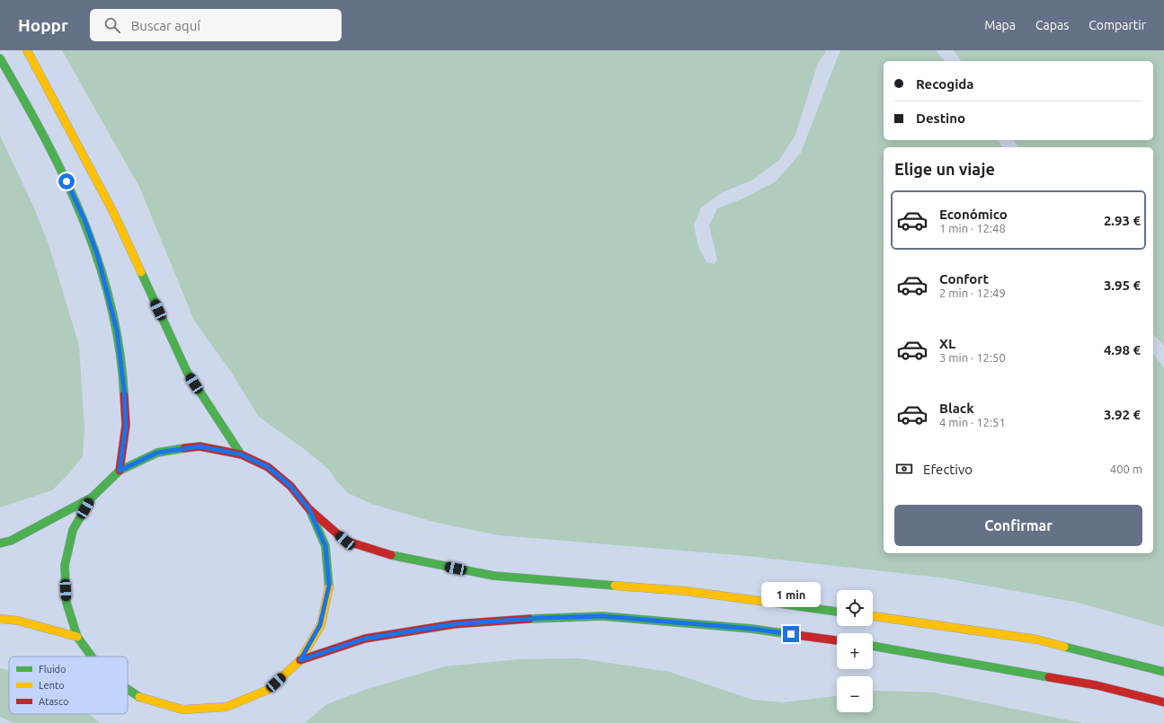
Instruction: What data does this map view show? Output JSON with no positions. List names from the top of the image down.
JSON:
{
  "legend": ["Fluido", "Lento", "Atasco"],
  "page": {
    "header": "Hoppr",
    "search": "Buscar aquí",
    "nav": ["Mapa", "Capas", "Compartir"],
    "banner": ["Recogida", "Destino"],
    "heading": "Elige un viaje",
    "list": [
      {
        "name": "Económico",
        "note": "1 min · 12:48",
        "value": "2.93 €"
      },
      {
        "name": "Confort",
        "note": "2 min · 12:49",
        "value": "3.95 €"
      },
      {
        "name": "XL",
        "note": "3 min · 12:50",
        "value": "4.98 €"
      },
      {
        "name": "Black",
        "note": "4 min · 12:51",
        "value": "3.92 €"
      }
    ],
    "pay": ["Efectivo", "400 m"],
    "buttons": "Confirmar",
    "bubble": "1 min",
    "map_buttons": ["+", "−"]
  }
}
